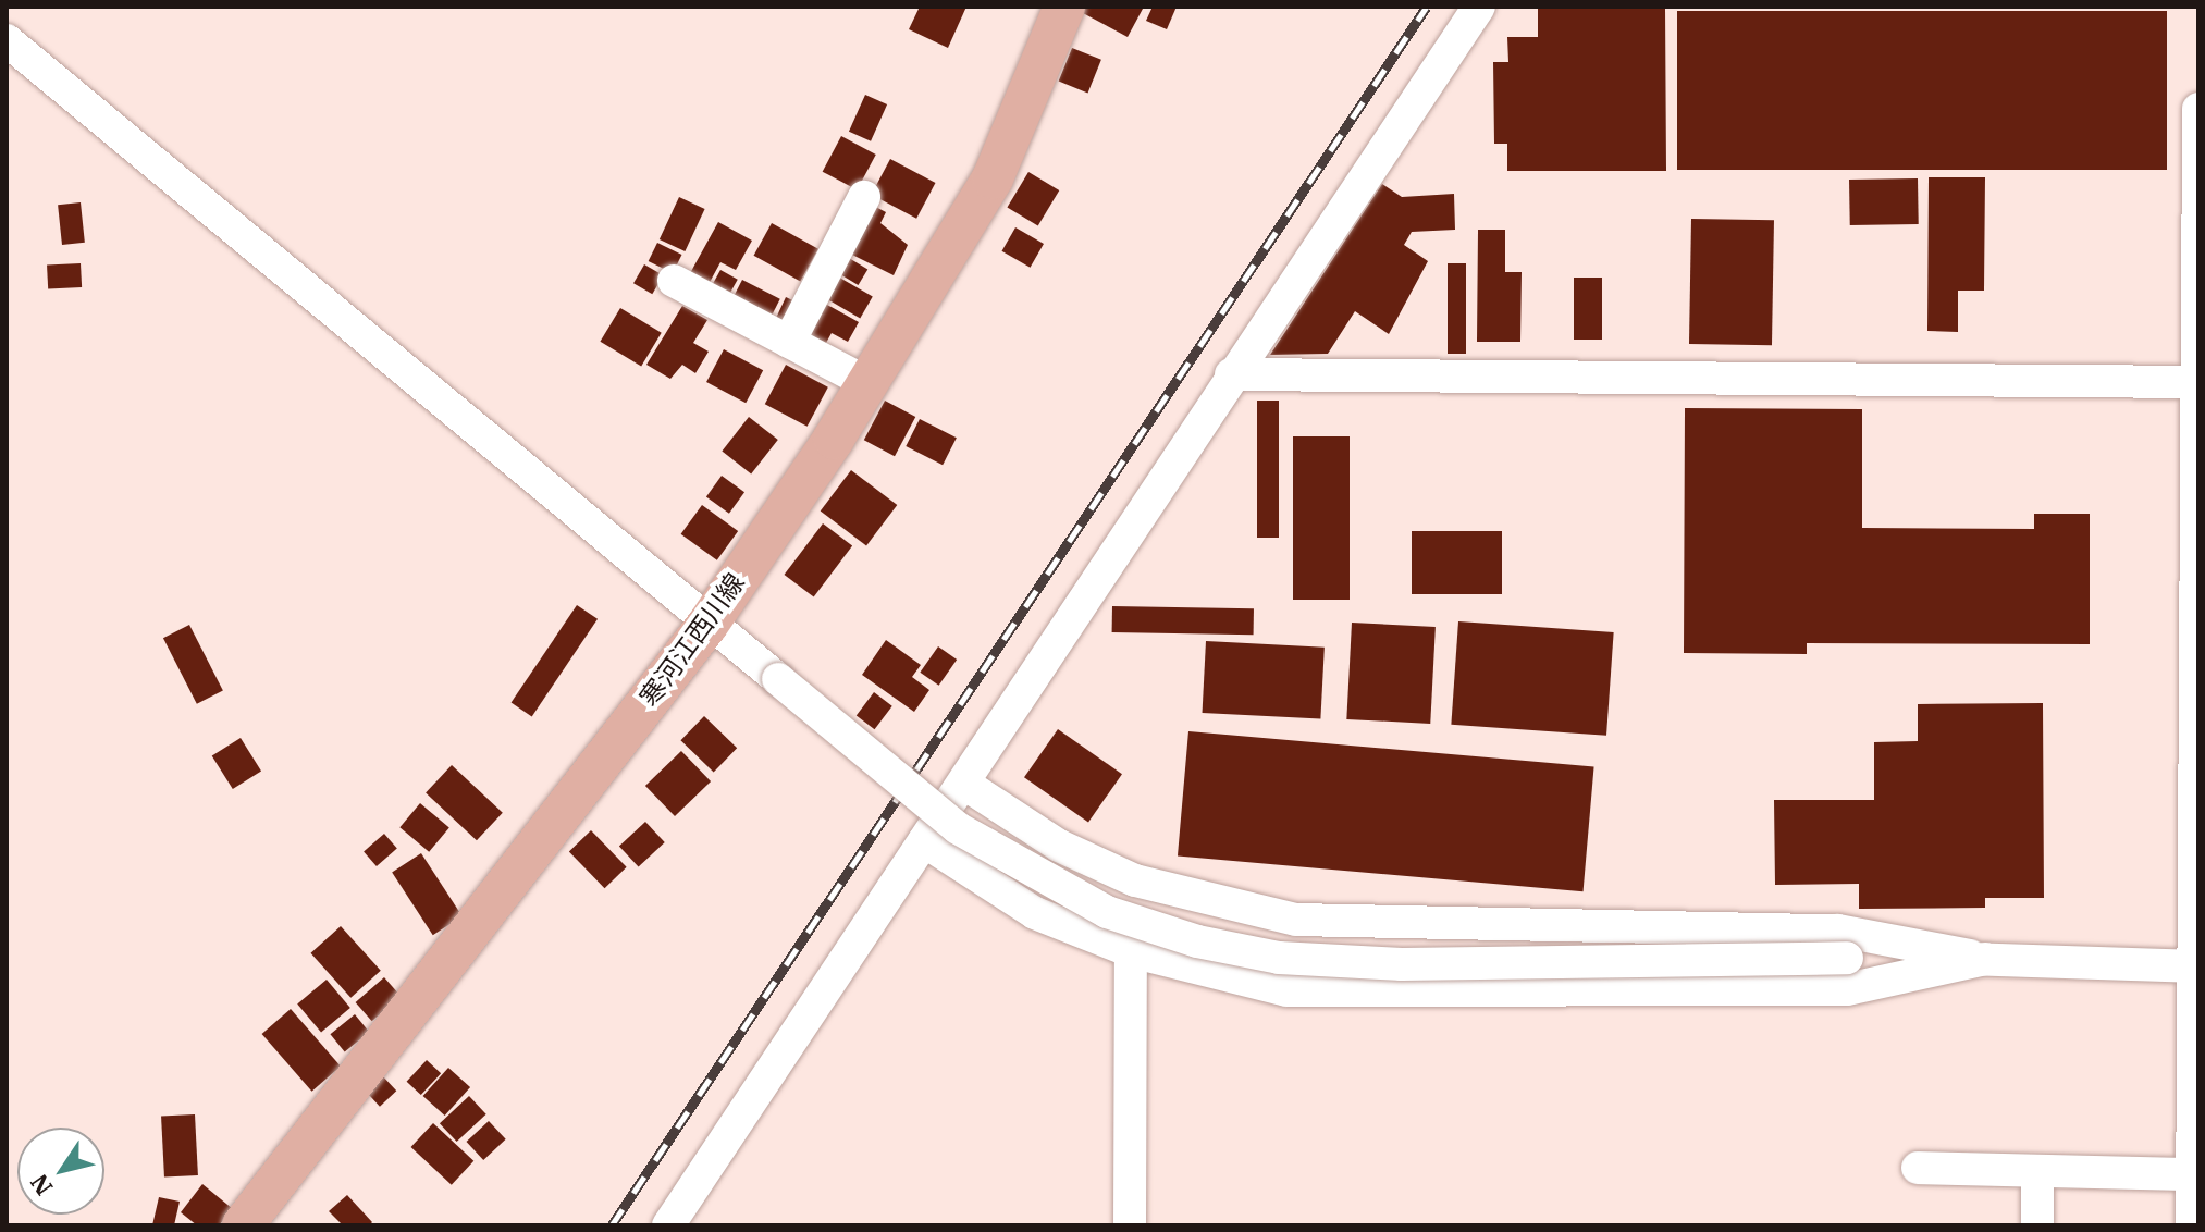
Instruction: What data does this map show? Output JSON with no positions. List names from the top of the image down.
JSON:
{
  "streets": {
    "main road": ["寒河江西川線"]
  },
  "north": "bottom left"
}
